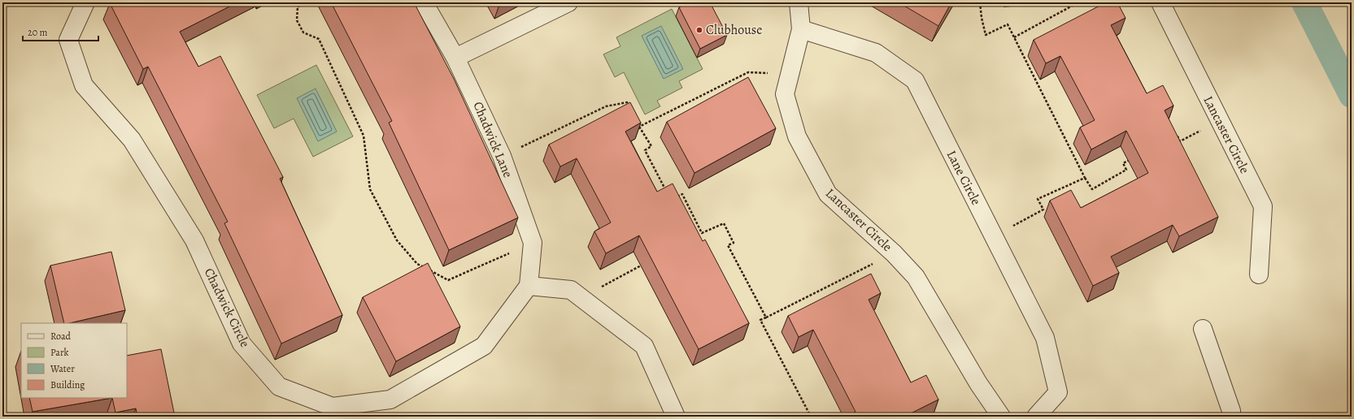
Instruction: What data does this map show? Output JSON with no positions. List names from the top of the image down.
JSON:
{
  "streets": {
    "street": [
      "Lancaster Circle",
      "Chadwick Lane",
      "Lane Circle",
      "Chadwick Circle"
    ]
  },
  "crossings": [
    ["Lancaster Circle", "Lane Circle"],
    ["Chadwick Lane", "Chadwick Circle"]
  ],
  "places": ["Clubhouse"],
  "legend": [
    "Road",
    "Park",
    "Water",
    "Building"
  ],
  "scale_bar": "20 m"
}
